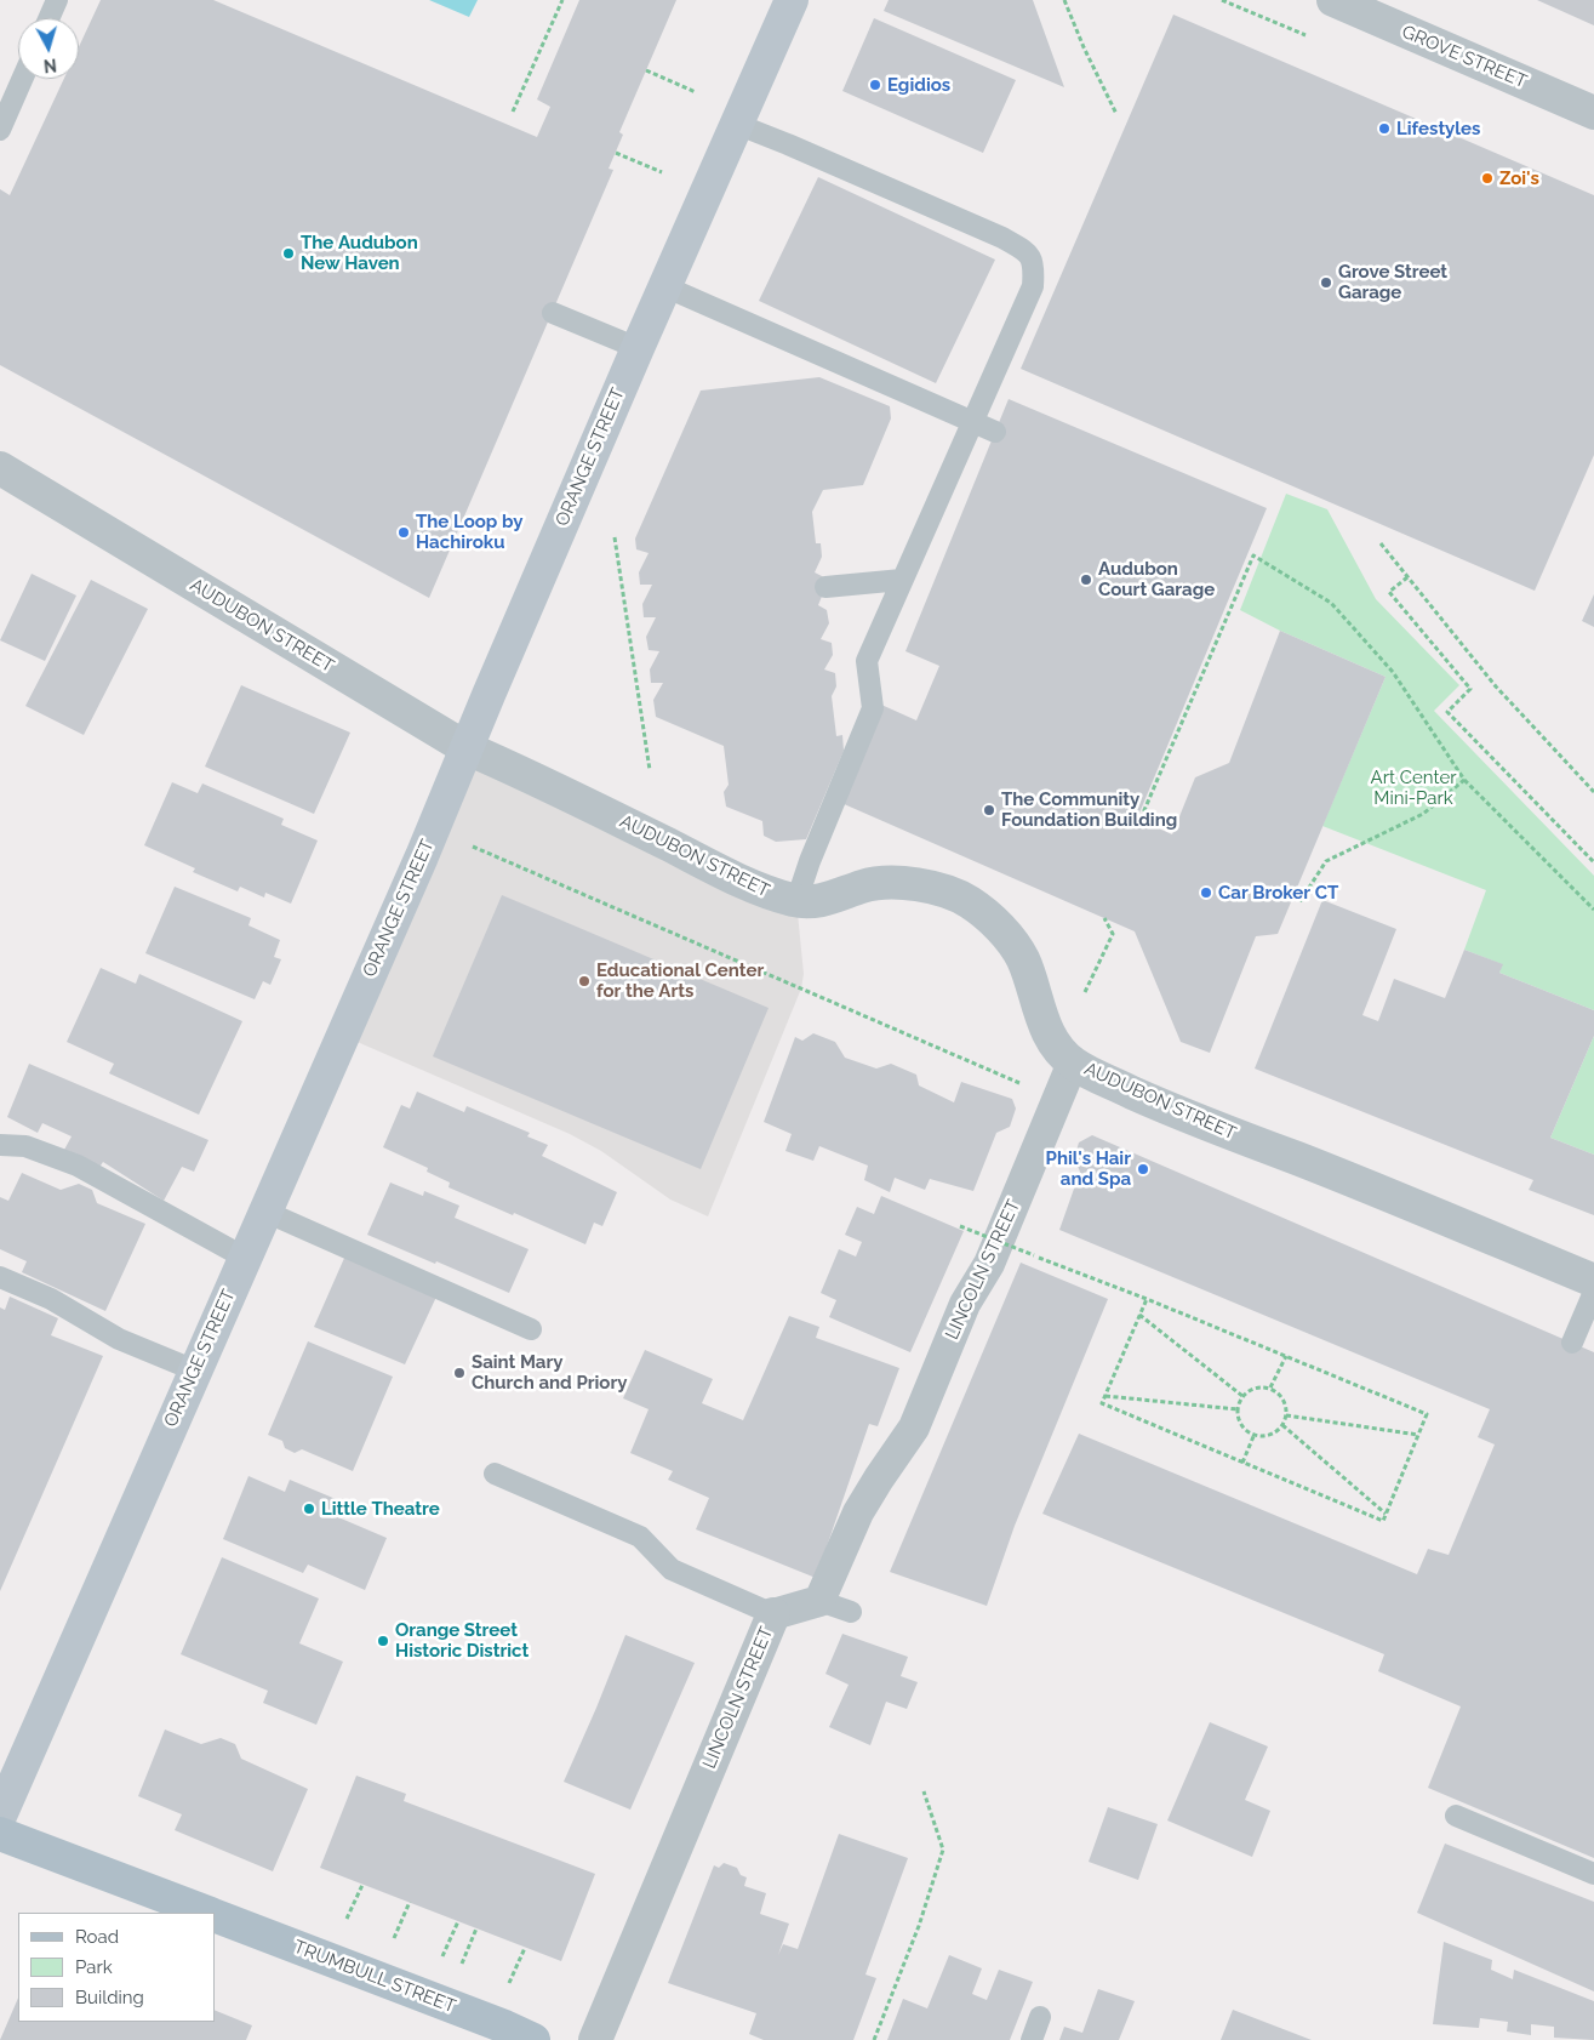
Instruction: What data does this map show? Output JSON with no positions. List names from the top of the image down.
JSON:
{
  "streets": {
    "main road": ["ORANGE STREET", "TRUMBULL STREET"],
    "street": ["GROVE STREET", "AUDUBON STREET", "LINCOLN STREET"]
  },
  "crossings": [
    ["ORANGE STREET", "AUDUBON STREET"],
    ["AUDUBON STREET", "LINCOLN STREET"]
  ],
  "parks": ["Art Center Mini-Park"],
  "places": [
    "Egidios",
    "Lifestyles",
    "Zoi's",
    "The Audubon New Haven",
    "Grove Street Garage",
    "The Loop by Hachiroku",
    "Audubon Court Garage",
    "The Community Foundation Building",
    "Car Broker CT",
    "Educational Center for the Arts",
    "Phil's Hair and Spa",
    "Saint Mary Church and Priory",
    "Little Theatre",
    "Orange Street Historic District"
  ],
  "legend": ["Road", "Park", "Building"],
  "north": "bottom"
}
